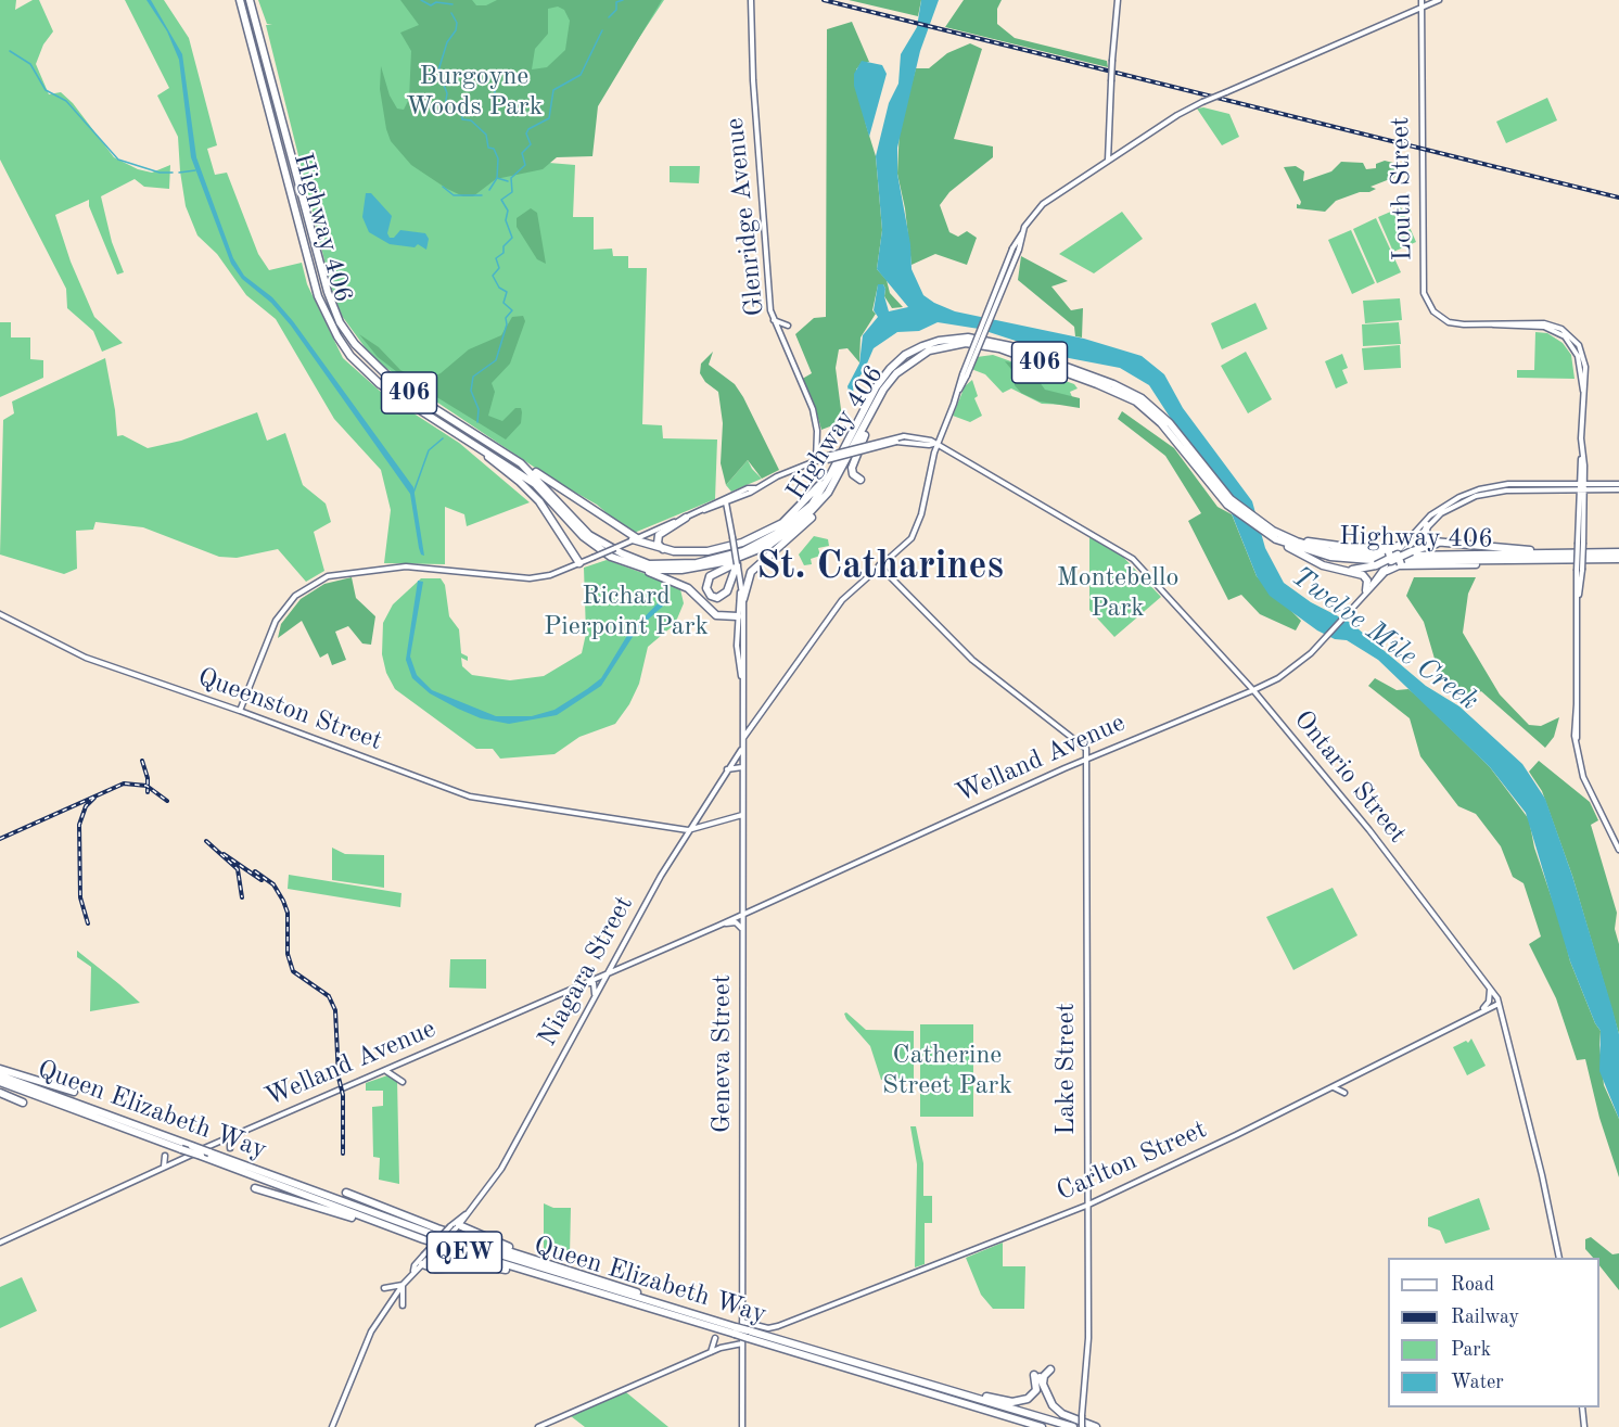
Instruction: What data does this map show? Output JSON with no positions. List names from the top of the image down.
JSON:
{
  "streets": {
    "highway": [
      "Highway 406",
      "406",
      "Queen Elizabeth Way",
      "QEW"
    ],
    "main road": [
      "Louth Street",
      "Glenridge Avenue",
      "Queenston Street",
      "Welland Avenue",
      "Ontario Street",
      "Niagara Street",
      "Geneva Street",
      "Lake Street",
      "Carlton Street"
    ]
  },
  "crossings": [
    ["Queenston Street", "Niagara Street"],
    ["Welland Avenue", "Ontario Street"],
    ["Welland Avenue", "Niagara Street"],
    ["Welland Avenue", "Geneva Street"],
    ["Welland Avenue", "Lake Street"],
    ["Ontario Street", "Carlton Street"],
    ["Niagara Street", "Geneva Street"],
    ["Geneva Street", "Queen Elizabeth Way"],
    ["Geneva Street", "Carlton Street"],
    ["Lake Street", "Carlton Street"]
  ],
  "districts": ["St. Catharines"],
  "water": ["Twelve Mile Creek"],
  "parks": [
    "Burgoyne Woods Park",
    "Montebello Park",
    "Richard Pierpoint Park",
    "Catherine Street Park"
  ],
  "legend": [
    "Road",
    "Railway",
    "Park",
    "Water"
  ]
}
